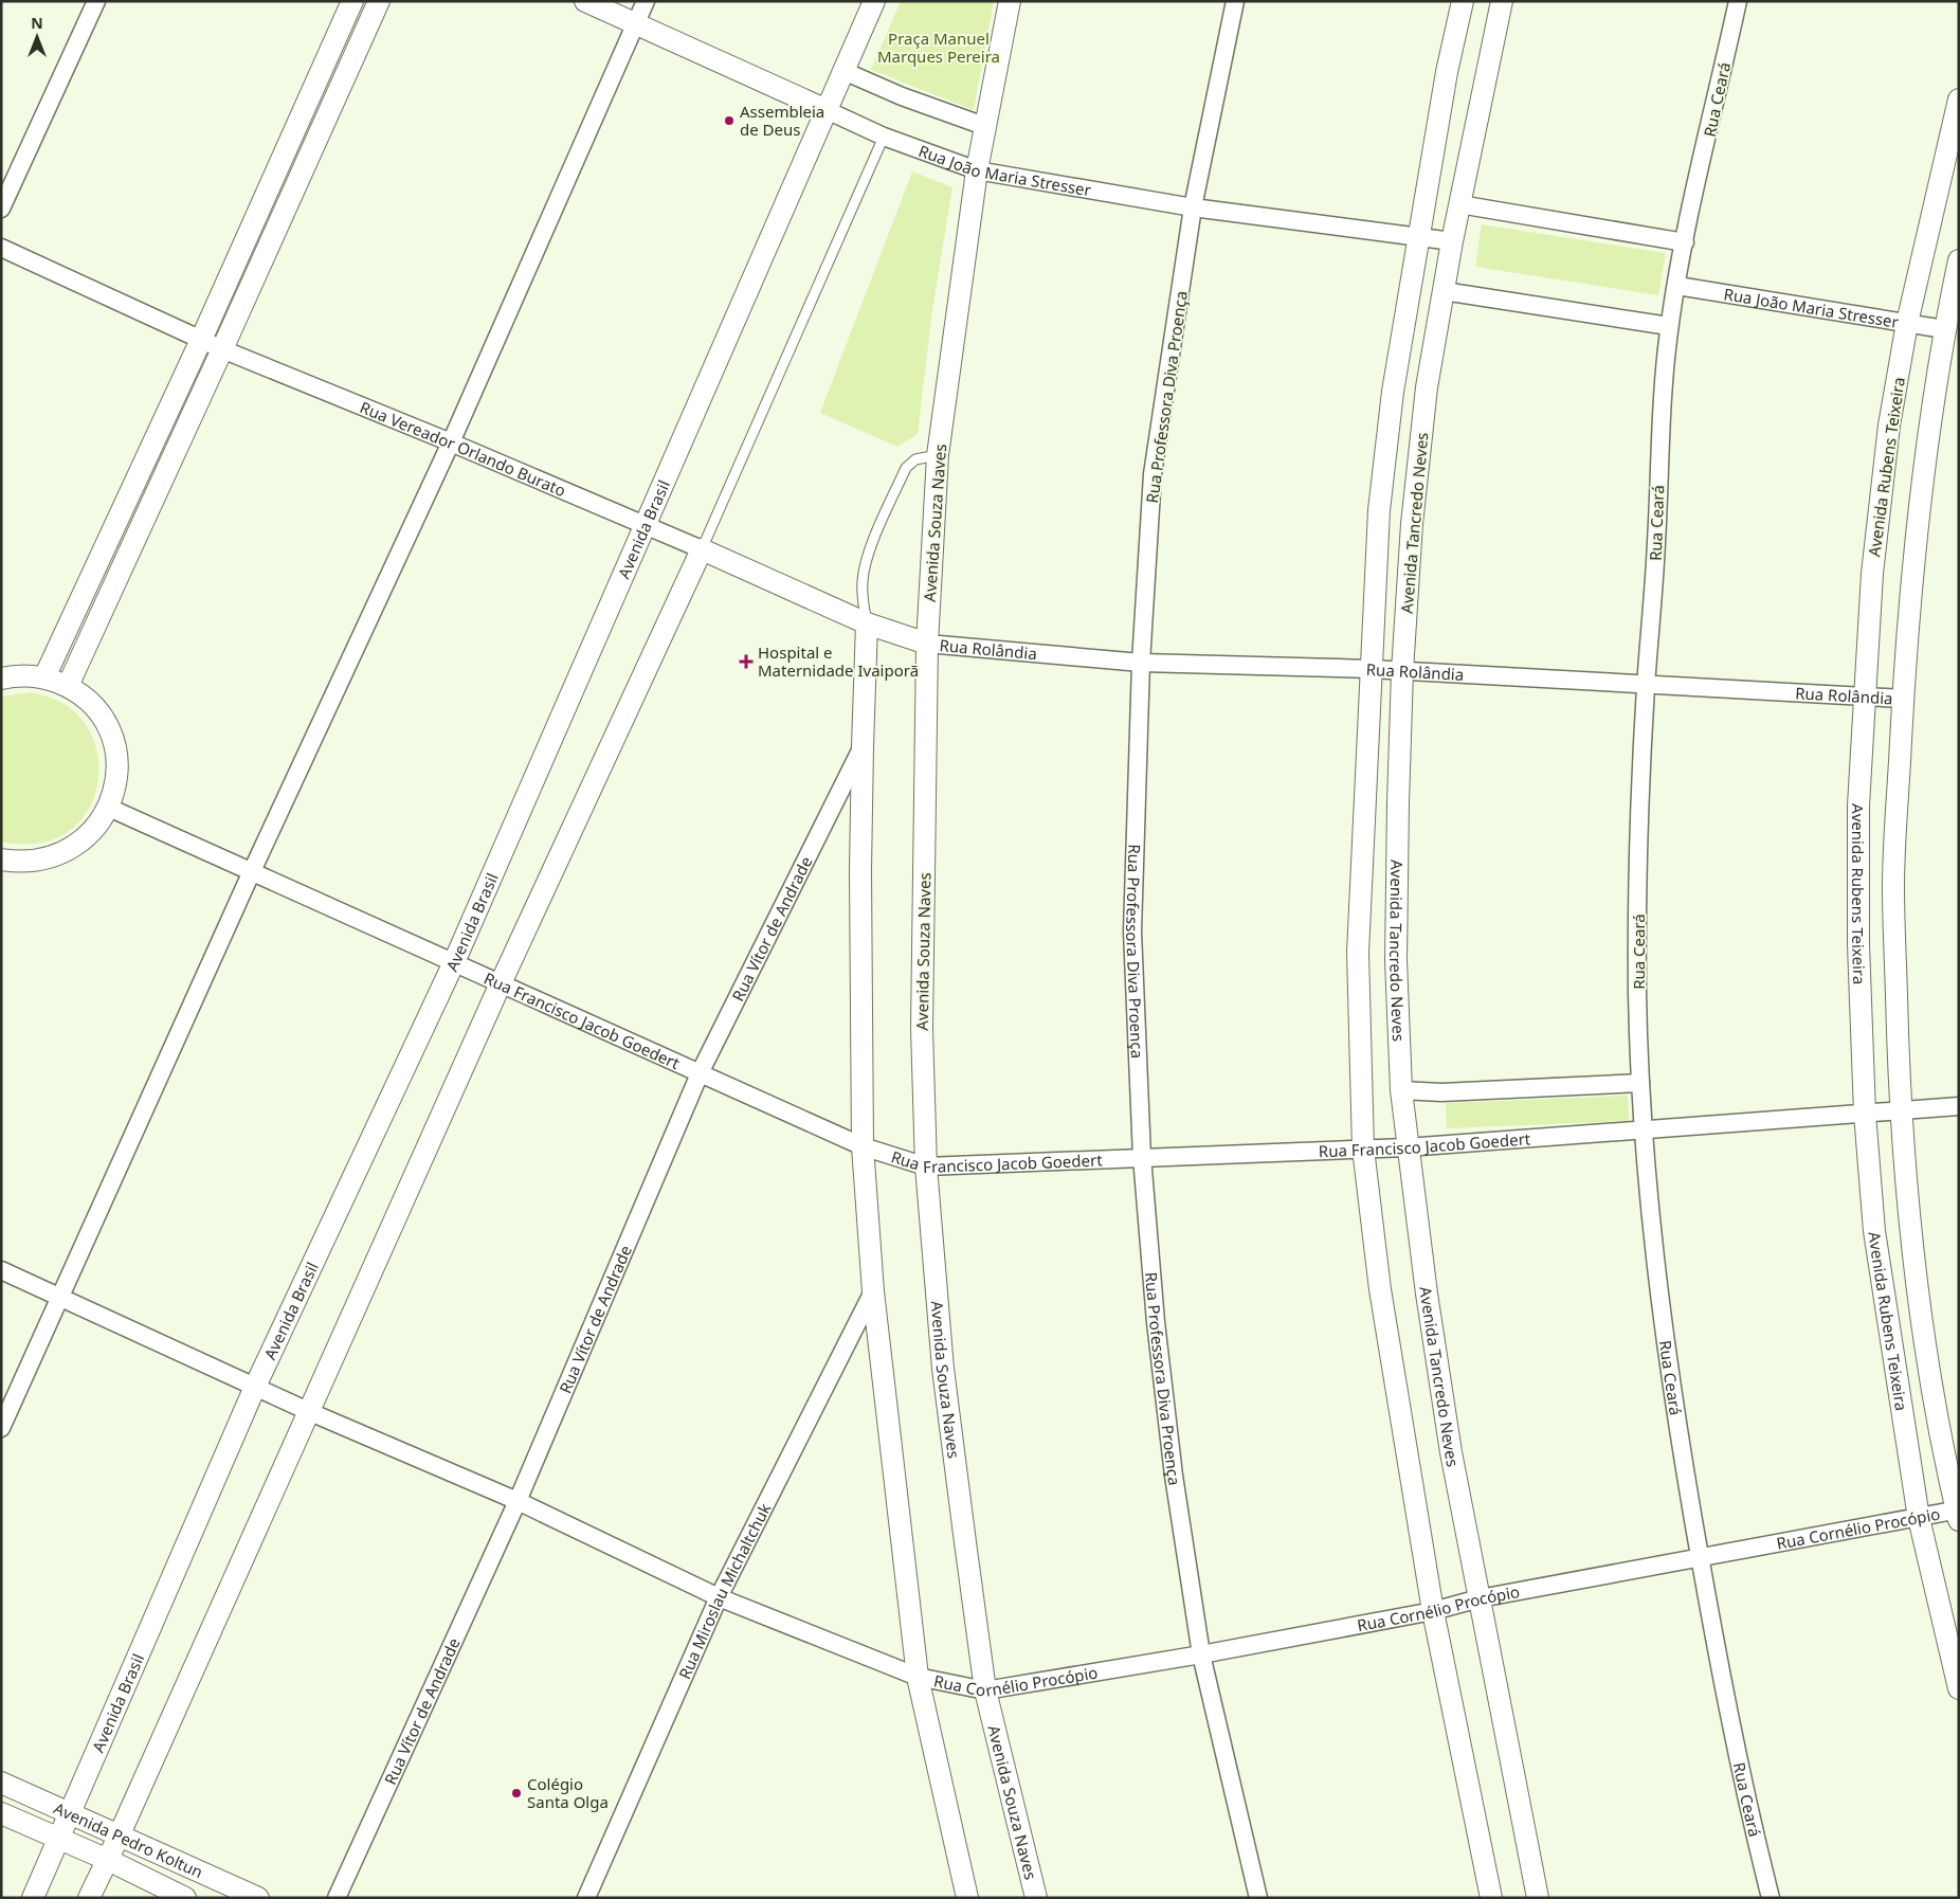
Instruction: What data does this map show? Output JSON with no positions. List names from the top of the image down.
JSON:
{
  "streets": {
    "street": [
      "Rua Ceará",
      "Rua João Maria Stresser",
      "Rua Professora Diva Proença",
      "Rua Vereador Orlando Burato",
      "Avenida Rubens Teixeira",
      "Avenida Souza Naves",
      "Avenida Tancredo Neves",
      "Avenida Brasil",
      "Rua Rolândia",
      "Rua Vítor de Andrade",
      "Rua Francisco Jacob Goedert",
      "Rua Cornélio Procópio",
      "Rua Miroslau Michaltchuk",
      "Avenida Pedro Koltun"
    ]
  },
  "crossings": [
    ["Rua Ceará", "Rua João Maria Stresser"],
    ["Rua Ceará", "Rua Rolândia"],
    ["Rua Ceará", "Rua Francisco Jacob Goedert"],
    ["Rua Ceará", "Rua Cornélio Procópio"],
    ["Rua João Maria Stresser", "Rua Professora Diva Proença"],
    ["Rua João Maria Stresser", "Avenida Rubens Teixeira"],
    ["Rua João Maria Stresser", "Avenida Souza Naves"],
    ["Rua João Maria Stresser", "Avenida Tancredo Neves"],
    ["Rua João Maria Stresser", "Avenida Brasil"],
    ["Rua Professora Diva Proença", "Rua Rolândia"],
    ["Rua Professora Diva Proença", "Rua Francisco Jacob Goedert"],
    ["Rua Professora Diva Proença", "Rua Cornélio Procópio"],
    ["Rua Vereador Orlando Burato", "Avenida Souza Naves"],
    ["Rua Vereador Orlando Burato", "Avenida Brasil"],
    ["Rua Vereador Orlando Burato", "Rua Rolândia"],
    ["Avenida Rubens Teixeira", "Rua Rolândia"],
    ["Avenida Rubens Teixeira", "Rua Francisco Jacob Goedert"],
    ["Avenida Rubens Teixeira", "Rua Cornélio Procópio"],
    ["Avenida Souza Naves", "Rua Rolândia"],
    ["Avenida Souza Naves", "Rua Francisco Jacob Goedert"],
    ["Avenida Souza Naves", "Rua Cornélio Procópio"],
    ["Avenida Tancredo Neves", "Rua Rolândia"],
    ["Avenida Tancredo Neves", "Rua Francisco Jacob Goedert"],
    ["Avenida Tancredo Neves", "Rua Cornélio Procópio"],
    ["Avenida Brasil", "Rua Francisco Jacob Goedert"],
    ["Avenida Brasil", "Rua Cornélio Procópio"],
    ["Avenida Brasil", "Avenida Pedro Koltun"],
    ["Rua Vítor de Andrade", "Rua Francisco Jacob Goedert"],
    ["Rua Vítor de Andrade", "Rua Cornélio Procópio"],
    ["Rua Cornélio Procópio", "Rua Miroslau Michaltchuk"]
  ],
  "parks": ["Praça Manuel Marques Pereira"],
  "places": {
    "other": ["Assembleia de Deus", "Colégio Santa Olga"],
    "health": ["Hospital e Maternidade Ivaiporã"]
  },
  "north": "top"
}
